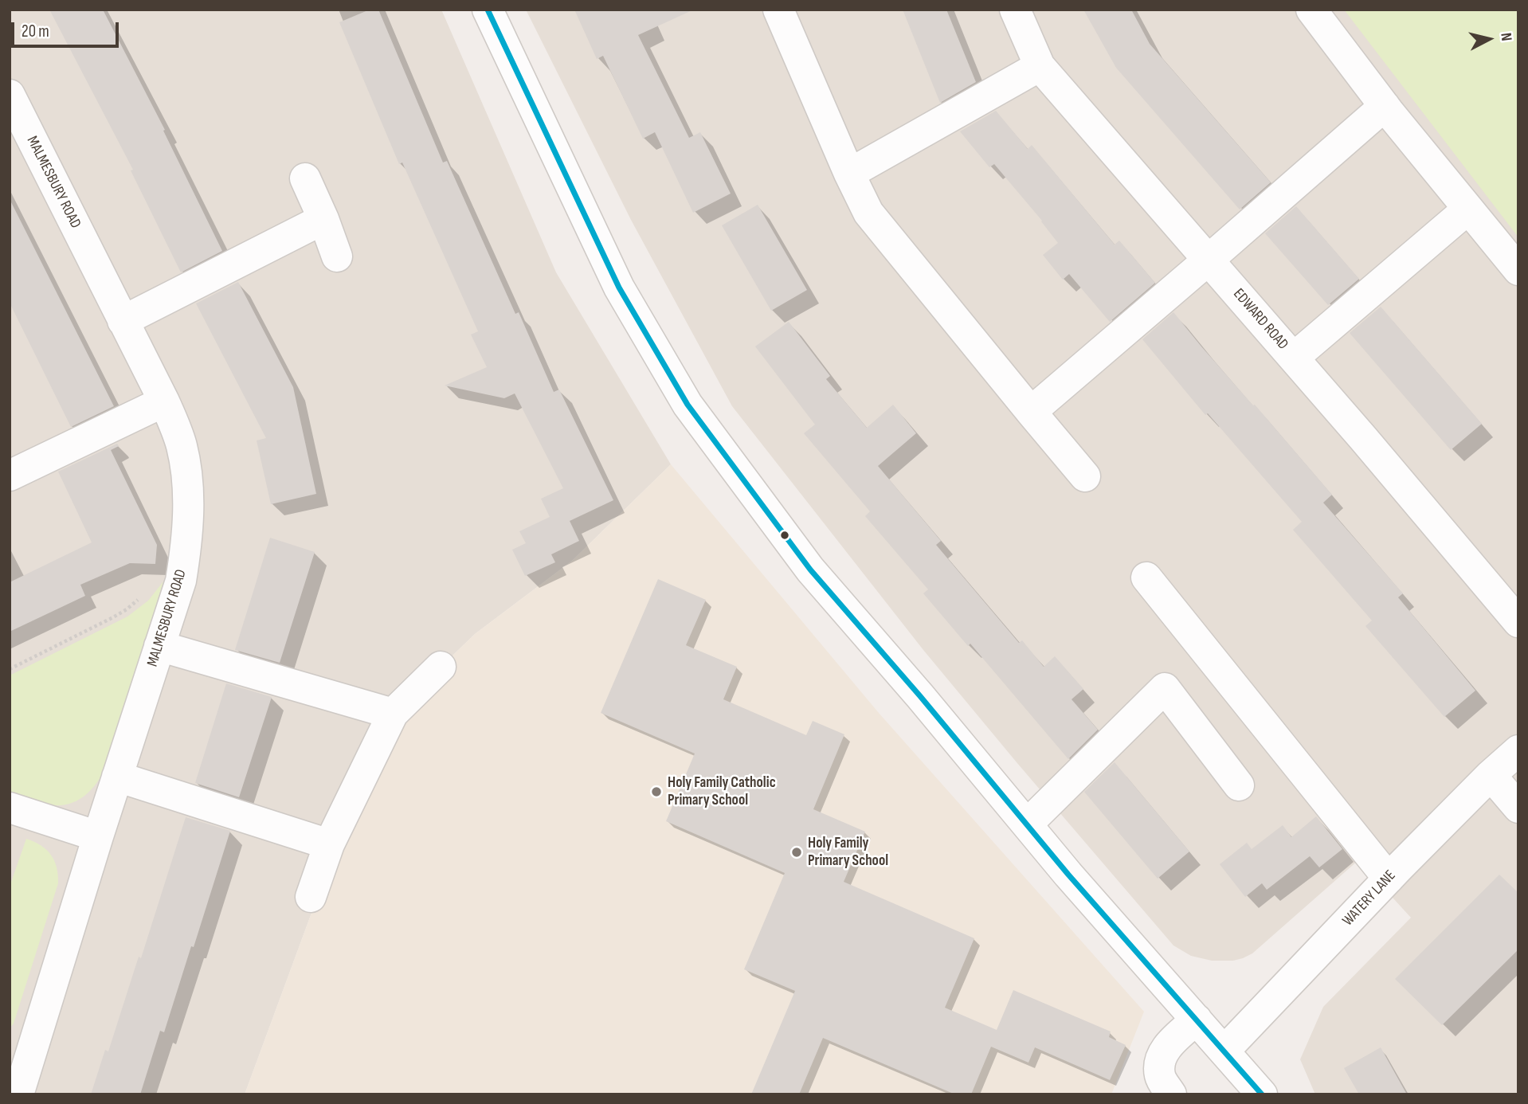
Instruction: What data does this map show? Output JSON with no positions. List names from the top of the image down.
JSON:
{
  "streets": {
    "street": ["MALMESBURY ROAD", "EDWARD ROAD", "WATERY LANE"]
  },
  "places": ["Holy Family Catholic Primary School", "Holy Family Primary School"],
  "scale_bar": "20 m",
  "north": "right"
}
